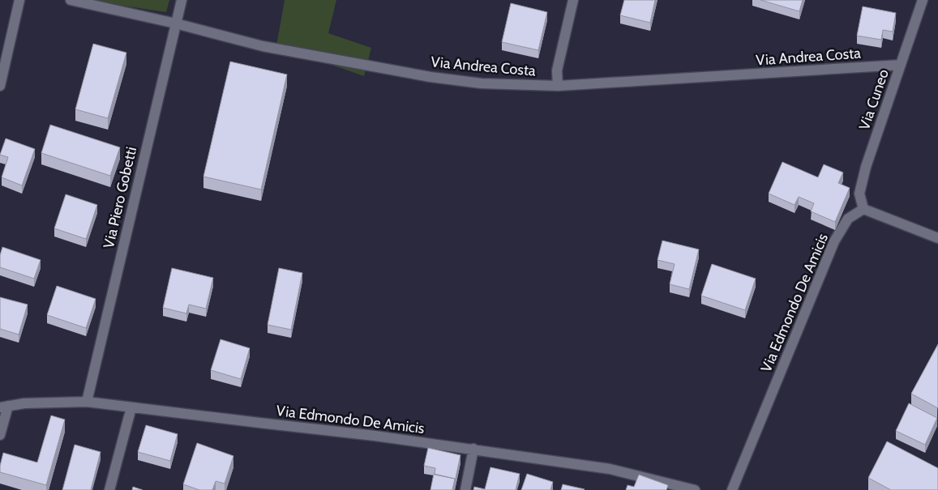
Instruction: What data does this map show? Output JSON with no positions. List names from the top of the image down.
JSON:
{
  "streets": {
    "street": [
      "Via Andrea Costa",
      "Via Cuneo",
      "Via Piero Gobetti",
      "Via Edmondo De Amicis"
    ]
  },
  "crossings": [
    ["Via Andrea Costa", "Via Cuneo"],
    ["Via Andrea Costa", "Via Piero Gobetti"],
    ["Via Cuneo", "Via Edmondo De Amicis"],
    ["Via Piero Gobetti", "Via Edmondo De Amicis"]
  ]
}
